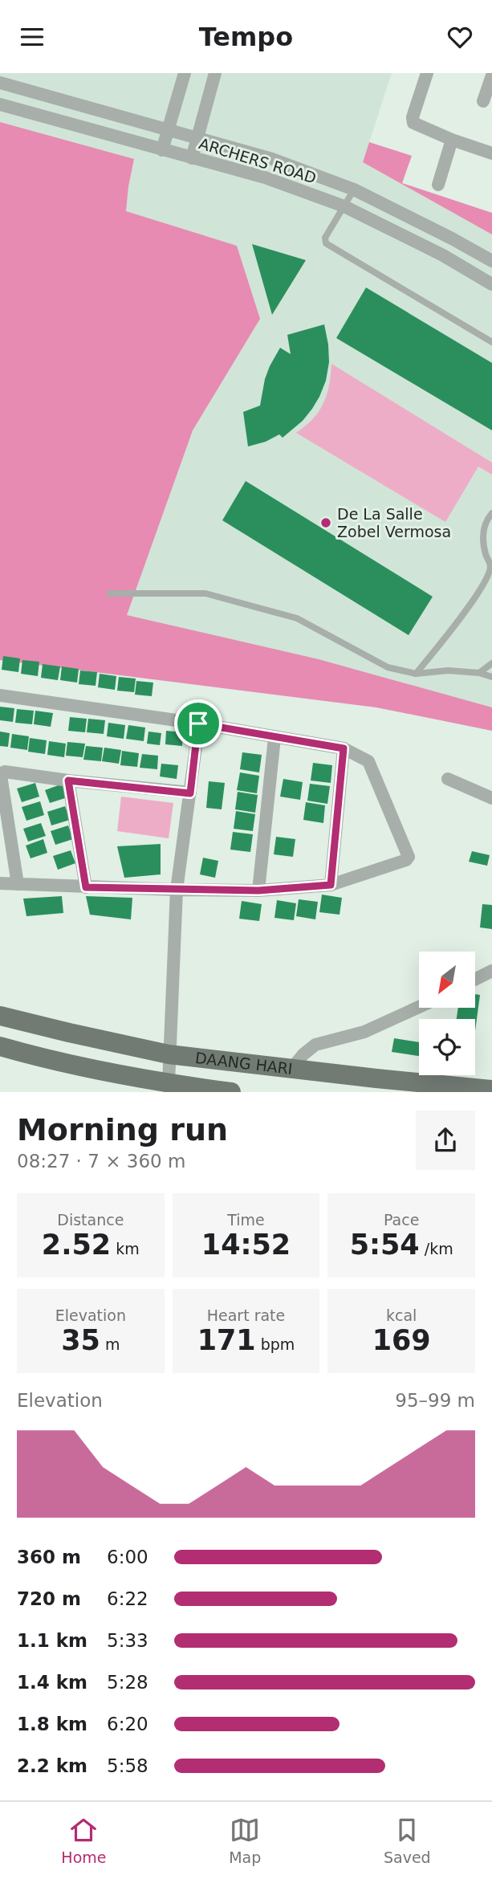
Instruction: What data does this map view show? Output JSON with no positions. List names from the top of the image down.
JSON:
{
  "streets": {
    "main road": ["DAANG HARI"],
    "street": ["ARCHERS ROAD"]
  },
  "places": ["De La Salle Zobel Vermosa"],
  "north": "bottom left",
  "page": {
    "header": "Tempo",
    "heading": ["Morning run", "08:27 · 7 × 360 m"],
    "stats": [
      ["Distance", "2.52 km"],
      ["Time", "14:52"],
      ["Pace", "5:54 /km"],
      ["Elevation", "35 m"],
      ["Heart rate", "171 bpm"],
      ["kcal", "169"]
    ],
    "chart": ["Elevation", "95–99 m"],
    "list": [
      {
        "name": "360 m",
        "note": "6:00"
      },
      {
        "name": "720 m",
        "note": "6:22"
      },
      {
        "name": "1.1 km",
        "note": "5:33"
      },
      {
        "name": "1.4 km",
        "note": "5:28"
      },
      {
        "name": "1.8 km",
        "note": "6:20"
      },
      {
        "name": "2.2 km",
        "note": "5:58"
      }
    ],
    "tabs": ["Home", "Map", "Saved"]
  }
}
